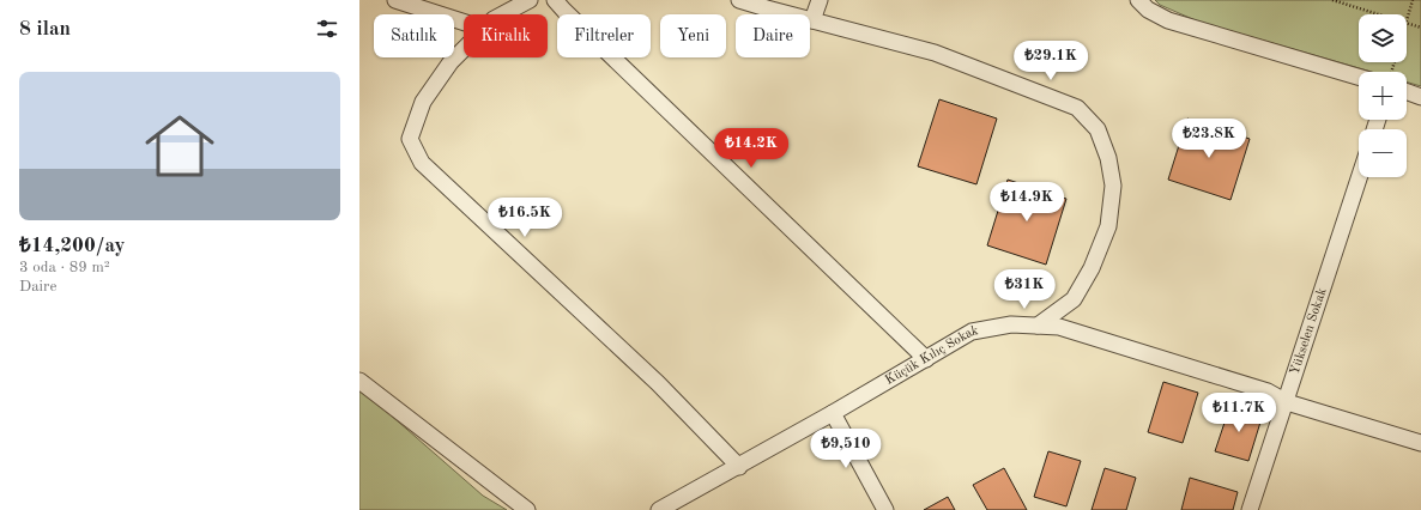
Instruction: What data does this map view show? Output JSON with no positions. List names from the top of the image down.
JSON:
{
  "streets": {
    "street": ["Yükselen Sokak", "Küçük Kılıç Sokak"]
  },
  "crossings": [
    ["Yükselen Sokak", "Küçük Kılıç Sokak"]
  ],
  "page": {
    "heading": "8 ilan",
    "map_buttons": ["+", "−"],
    "chip": [
      "Satılık",
      "Kiralık",
      "Filtreler",
      "Yeni",
      "Daire"
    ],
    "price": [
      "₺29.1K",
      "₺23.8K",
      "₺14.2K",
      "₺14.9K",
      "₺16.5K",
      "₺31K",
      "₺11.7K",
      "₺9,510"
    ],
    "list": [
      {
        "name": "₺14,200/ay",
        "note": "3 oda · 89 m² · Daire"
      }
    ]
  }
}
